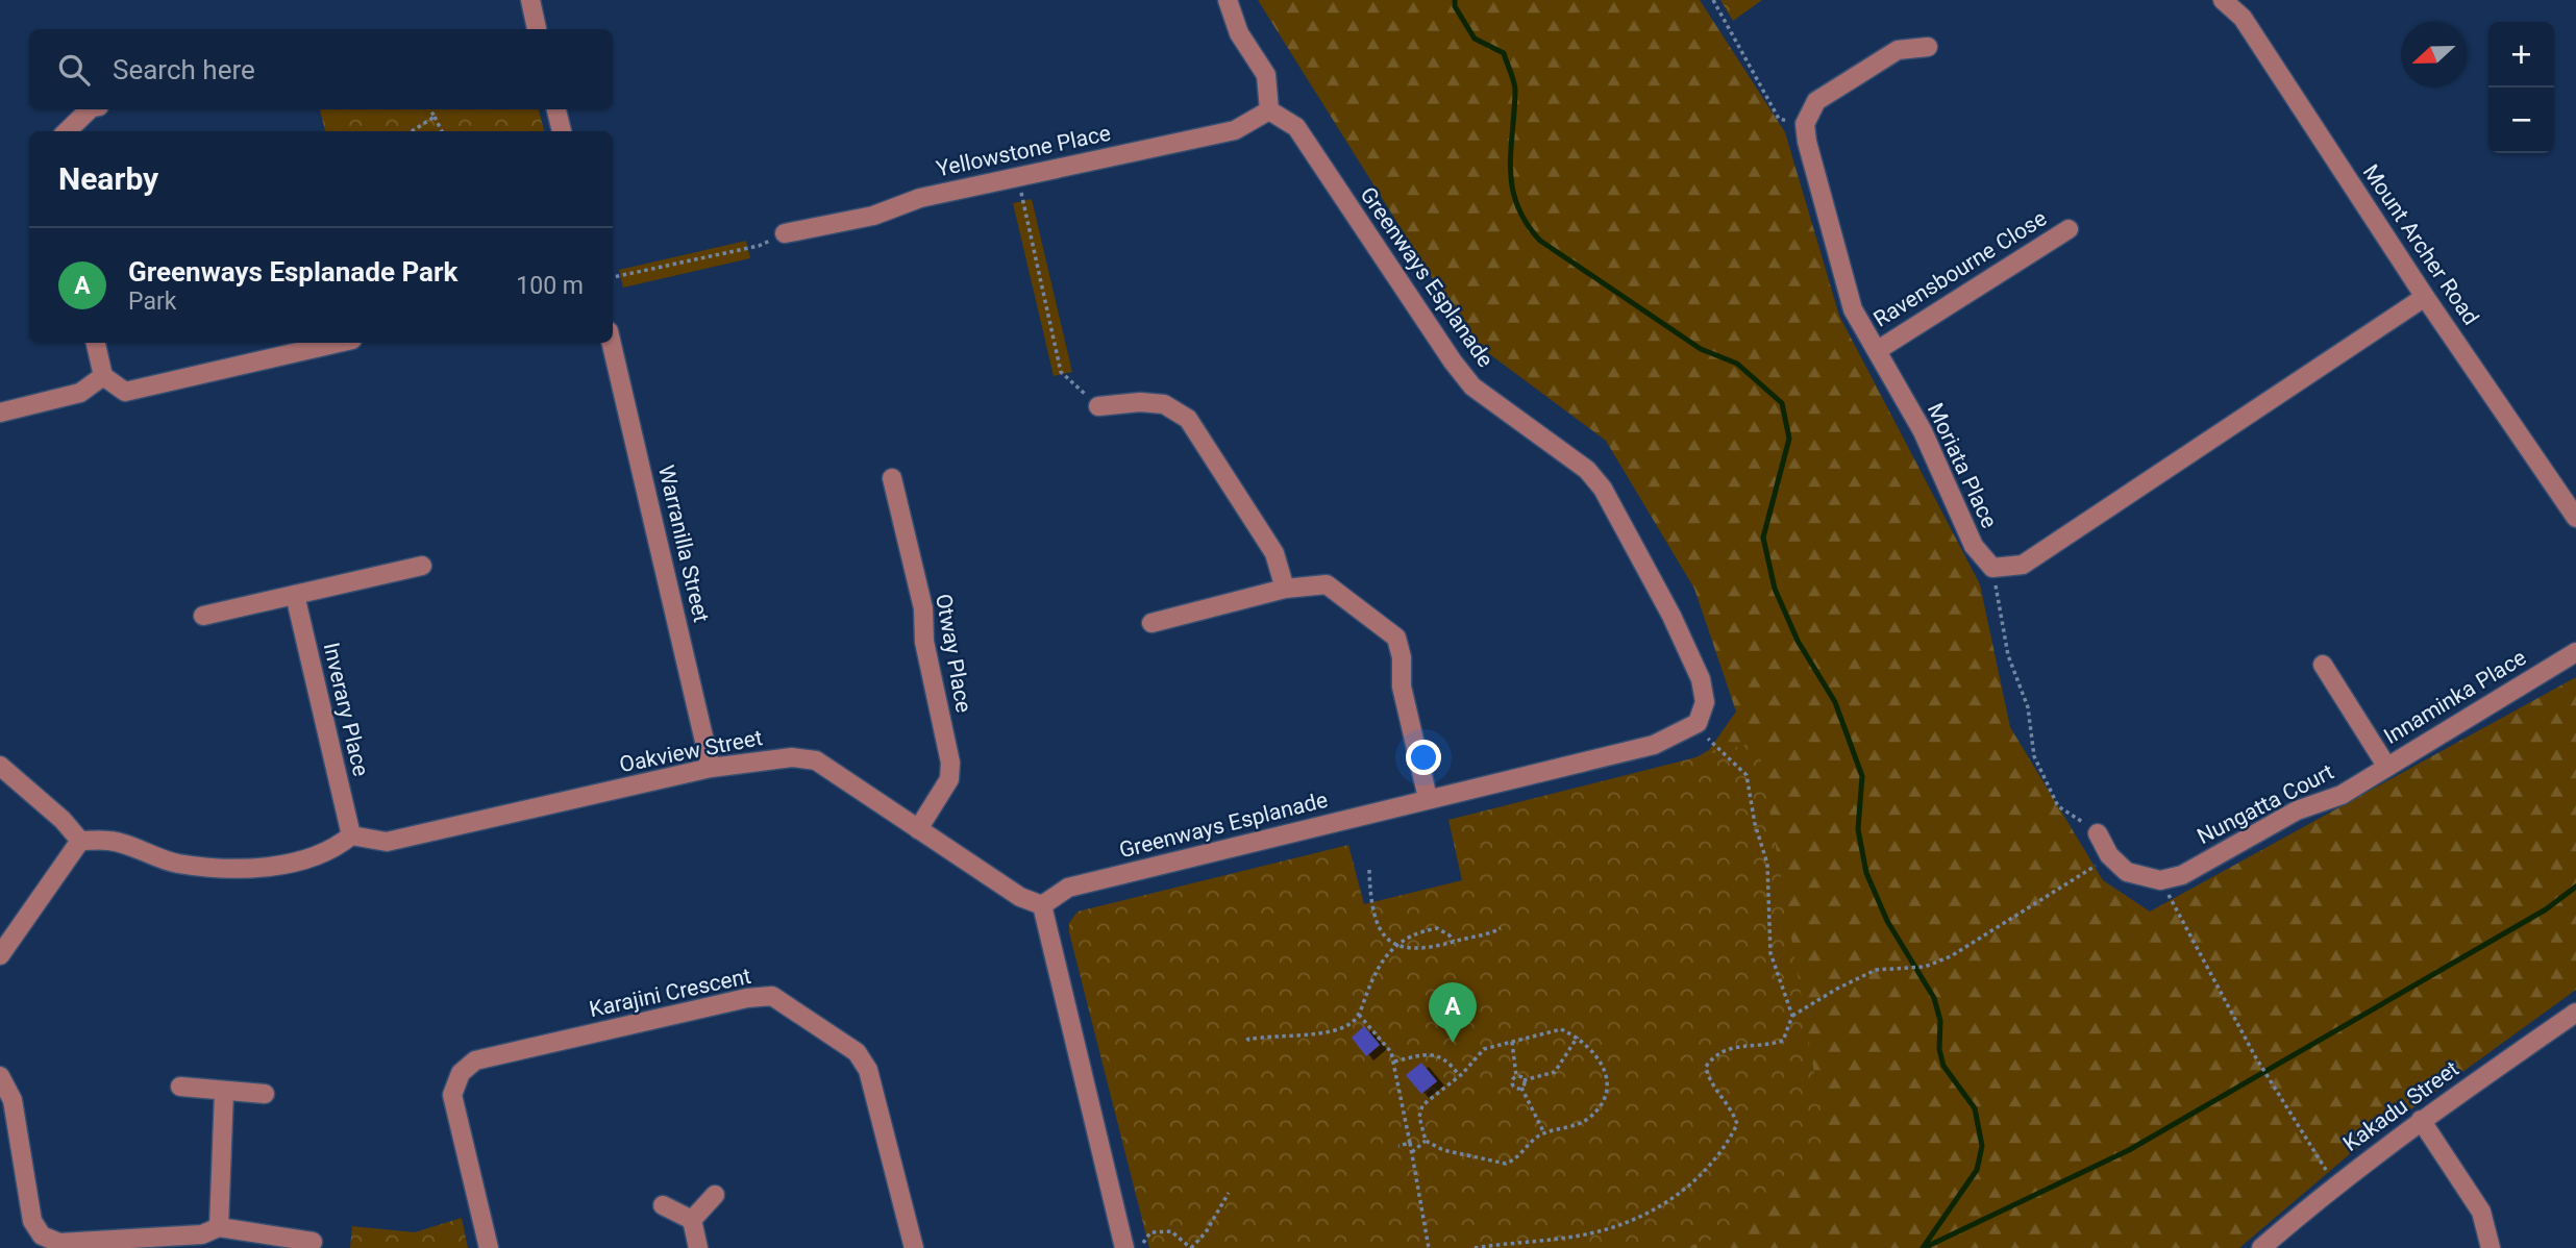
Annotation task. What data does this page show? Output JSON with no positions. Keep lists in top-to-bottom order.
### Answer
{
  "streets": {
    "street": [
      "Yellowstone Place",
      "Mount Archer Road",
      "Ravensbourne Close",
      "Greenways Esplanade",
      "Moriata Place",
      "Warranilla Street",
      "Otway Place",
      "Innaminka Place",
      "Inverary Place",
      "Oakview Street",
      "Nungatta Court",
      "Karajini Crescent",
      "Kakadu Street"
    ]
  },
  "crossings": [
    ["Yellowstone Place", "Greenways Esplanade"],
    ["Ravensbourne Close", "Moriata Place"],
    ["Greenways Esplanade", "Oakview Street"],
    ["Warranilla Street", "Oakview Street"],
    ["Otway Place", "Oakview Street"],
    ["Innaminka Place", "Nungatta Court"],
    ["Inverary Place", "Oakview Street"]
  ],
  "north": "left",
  "page": {
    "map_buttons": ["+", "−"],
    "search": "Search here",
    "heading": "Nearby",
    "list": [
      {
        "mark": "A",
        "name": "Greenways Esplanade Park",
        "note": "Park",
        "value": "100 m"
      }
    ],
    "pins": "A"
  }
}
